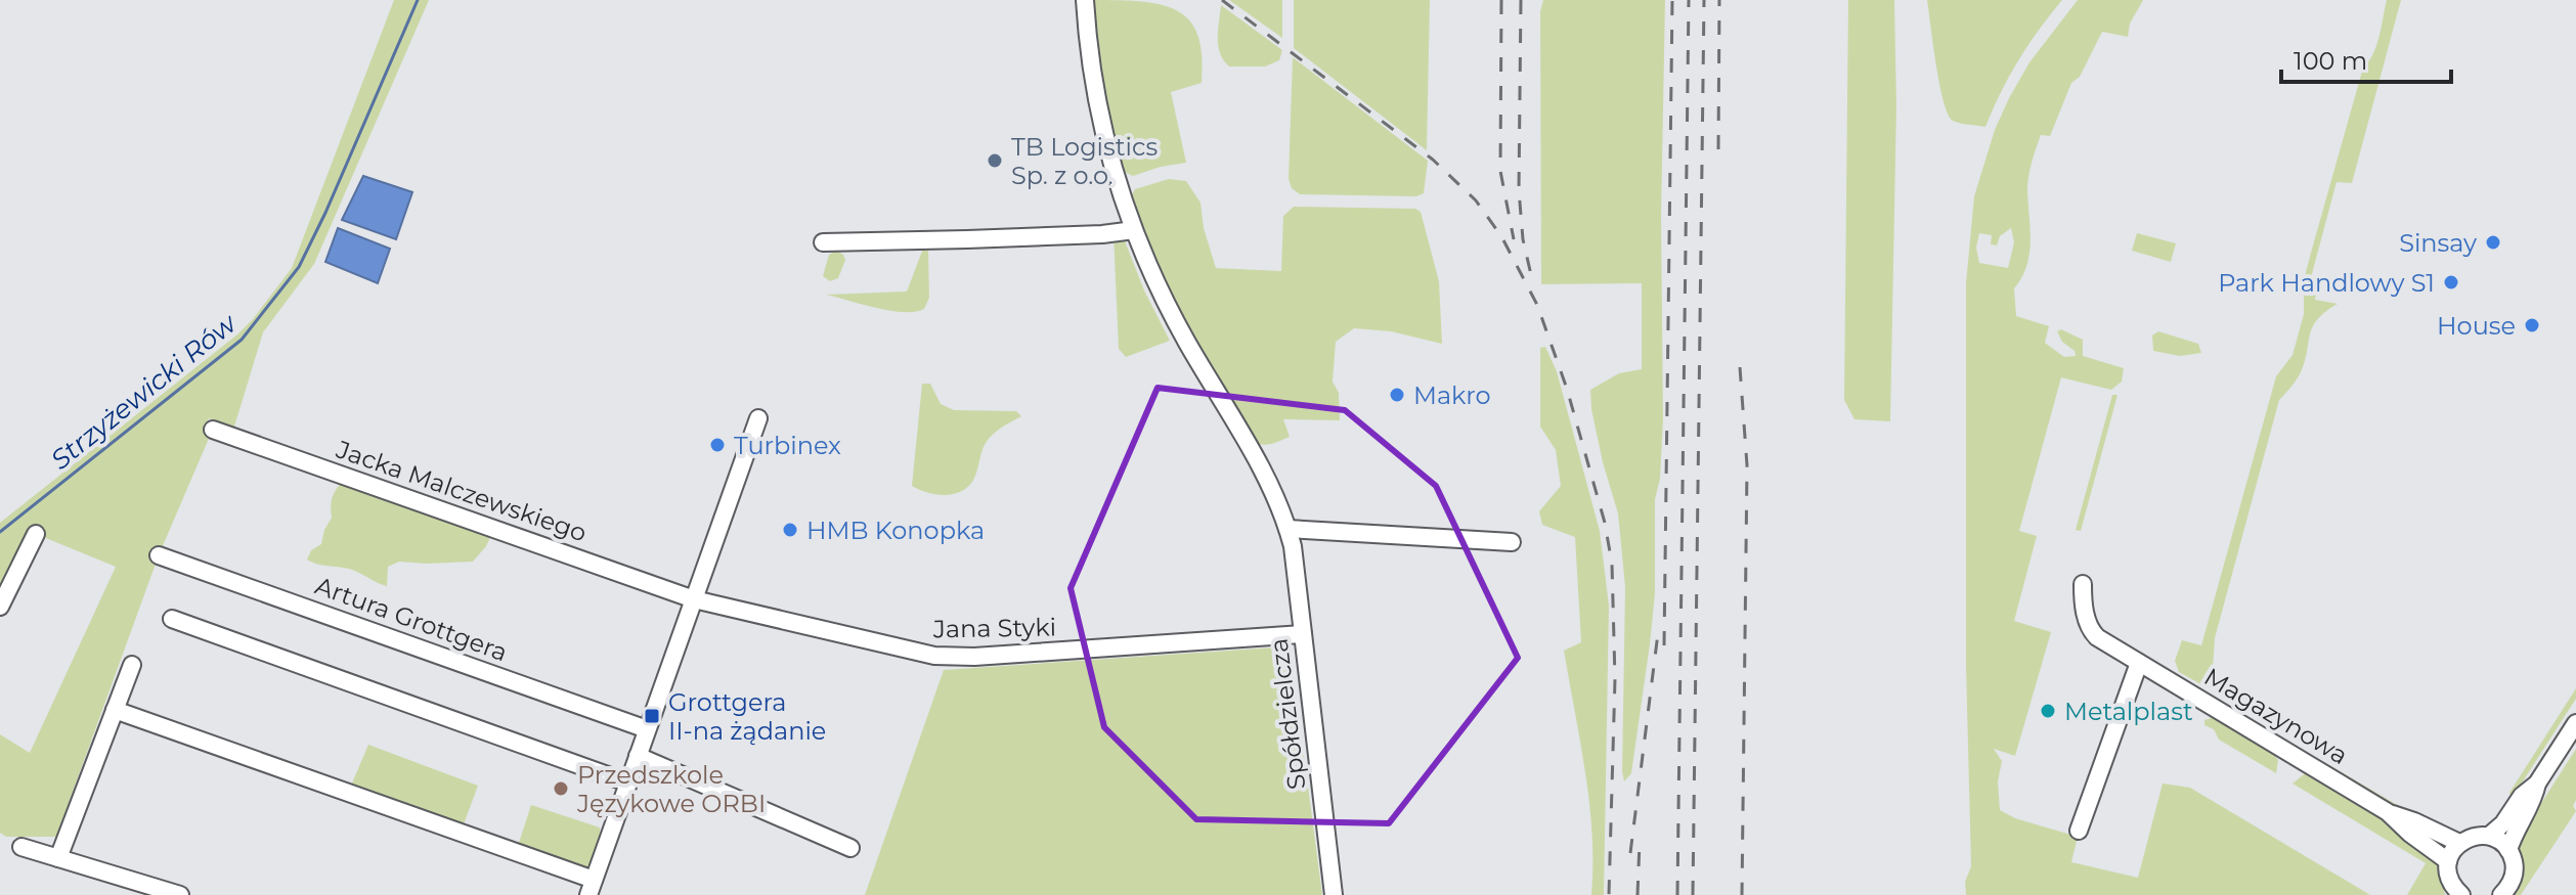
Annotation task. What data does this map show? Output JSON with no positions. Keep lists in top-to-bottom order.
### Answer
{
  "streets": {
    "street": [
      "Jacka Malczewskiego",
      "Artura Grottgera",
      "Jana Styki",
      "Spółdzielcza",
      "Magazynowa"
    ]
  },
  "crossings": [
    ["Jacka Malczewskiego", "Jana Styki"],
    ["Jana Styki", "Spółdzielcza"]
  ],
  "water": ["Strzyżewicki Rów"],
  "places": {
    "other": [
      "TB Logistics Sp. z o.o.",
      "Sinsay",
      "Park Handlowy S1",
      "House",
      "Makro",
      "Turbinex",
      "HMB Konopka",
      "Metalplast",
      "Przedszkole Językowe ORBI"
    ],
    "transit": ["Grottgera II-na żądanie"]
  },
  "scale_bar": "100 m"
}
